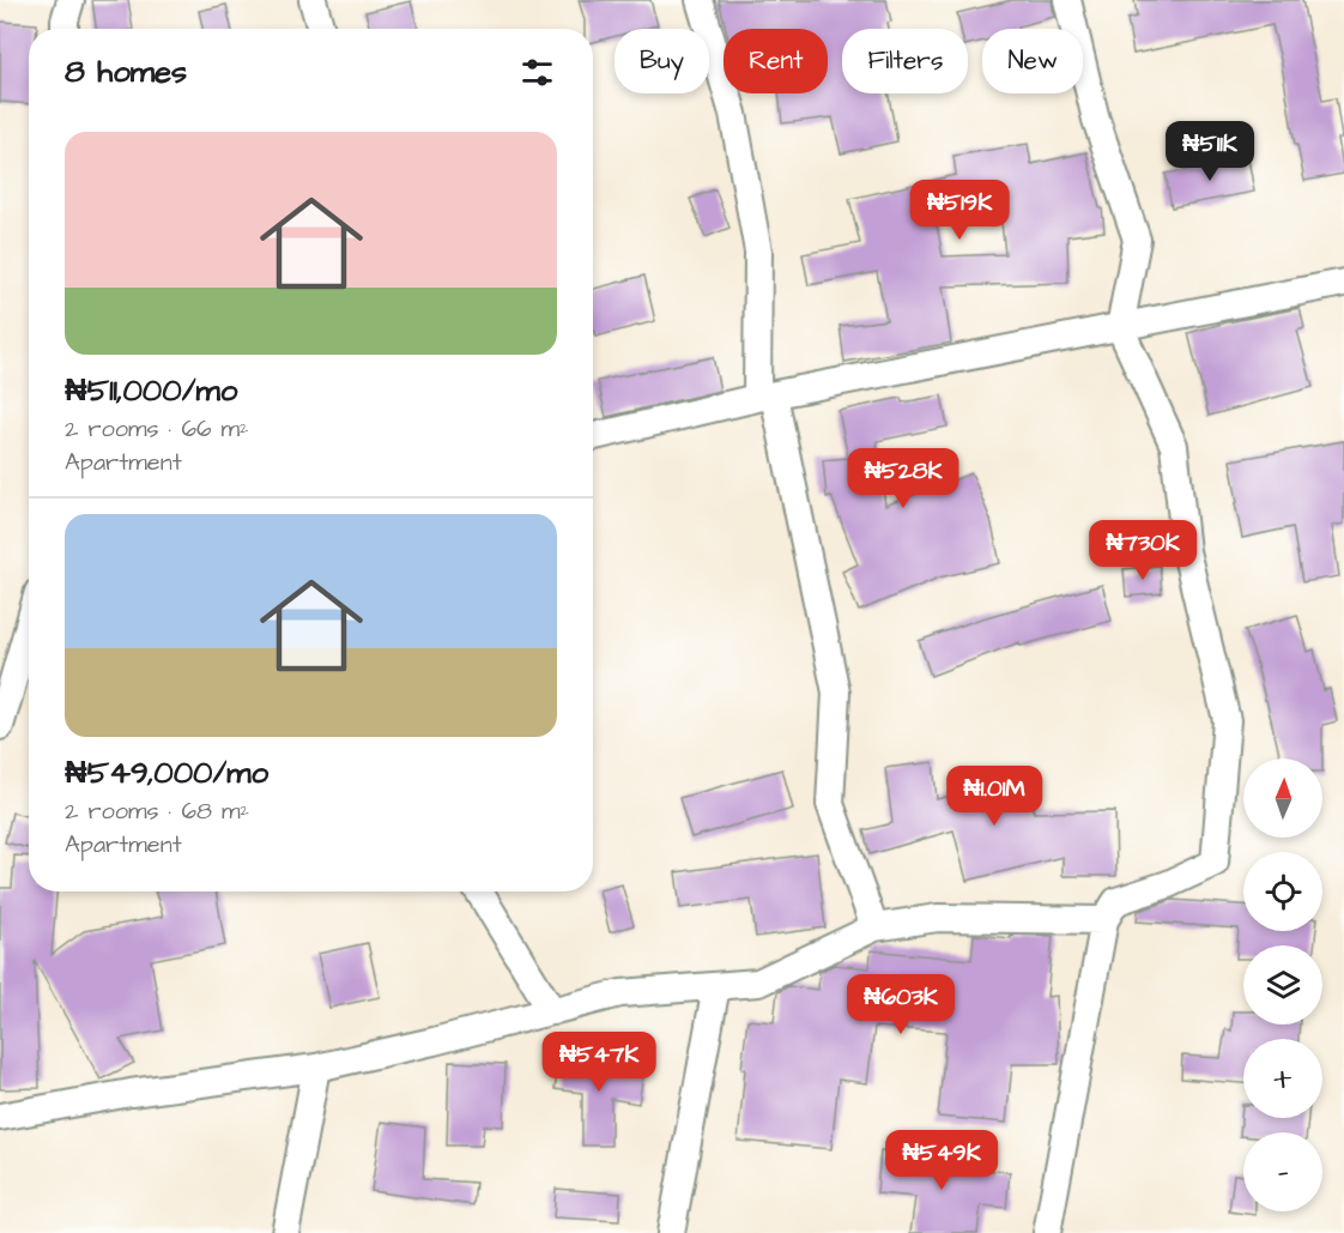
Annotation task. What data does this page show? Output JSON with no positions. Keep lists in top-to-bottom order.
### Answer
{
  "north": "top",
  "page": {
    "chip": [
      "Buy",
      "Rent",
      "Filters",
      "New"
    ],
    "heading": "8 homes",
    "list": [
      {
        "name": "₦511,000/mo",
        "note": "2 rooms · 66 m² · Apartment"
      },
      {
        "name": "₦549,000/mo",
        "note": "2 rooms · 68 m² · Apartment"
      }
    ],
    "price": [
      "₦511K",
      "₦519K",
      "₦528K",
      "₦730K",
      "₦1.01M",
      "₦603K",
      "₦547K",
      "₦549K"
    ],
    "map_buttons": ["+", "−"]
  }
}
